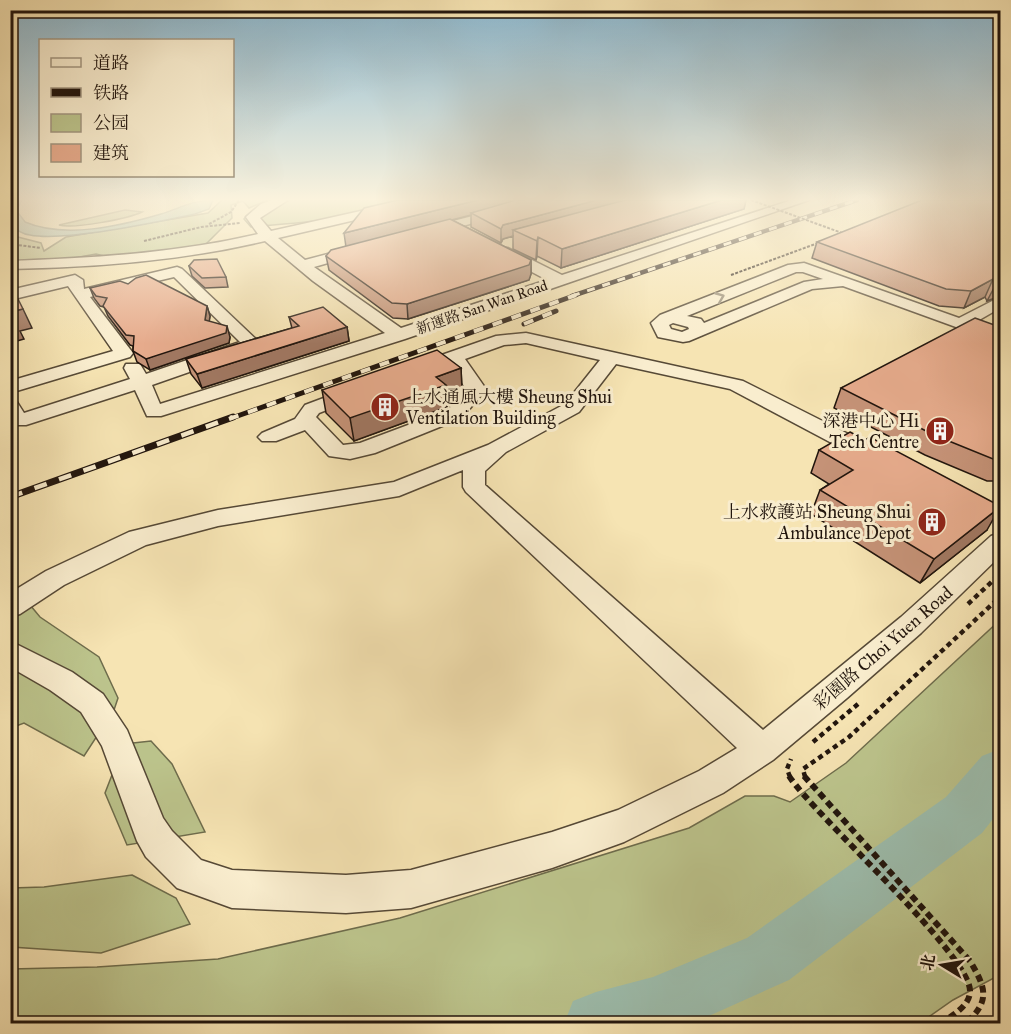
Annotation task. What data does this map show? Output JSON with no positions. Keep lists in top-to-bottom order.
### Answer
{
  "streets": {
    "street": ["新運路 San Wan Road", "彩園路 Choi Yuen Road"]
  },
  "places": {
    "building": ["上水通風大樓 Sheung Shui Ventilation Building", "深港中心 Hi Tech Centre", "上水救護站 Sheung Shui Ambulance Depot"]
  },
  "legend": [
    "道路",
    "铁路",
    "公园",
    "建筑"
  ],
  "north": "left"
}
